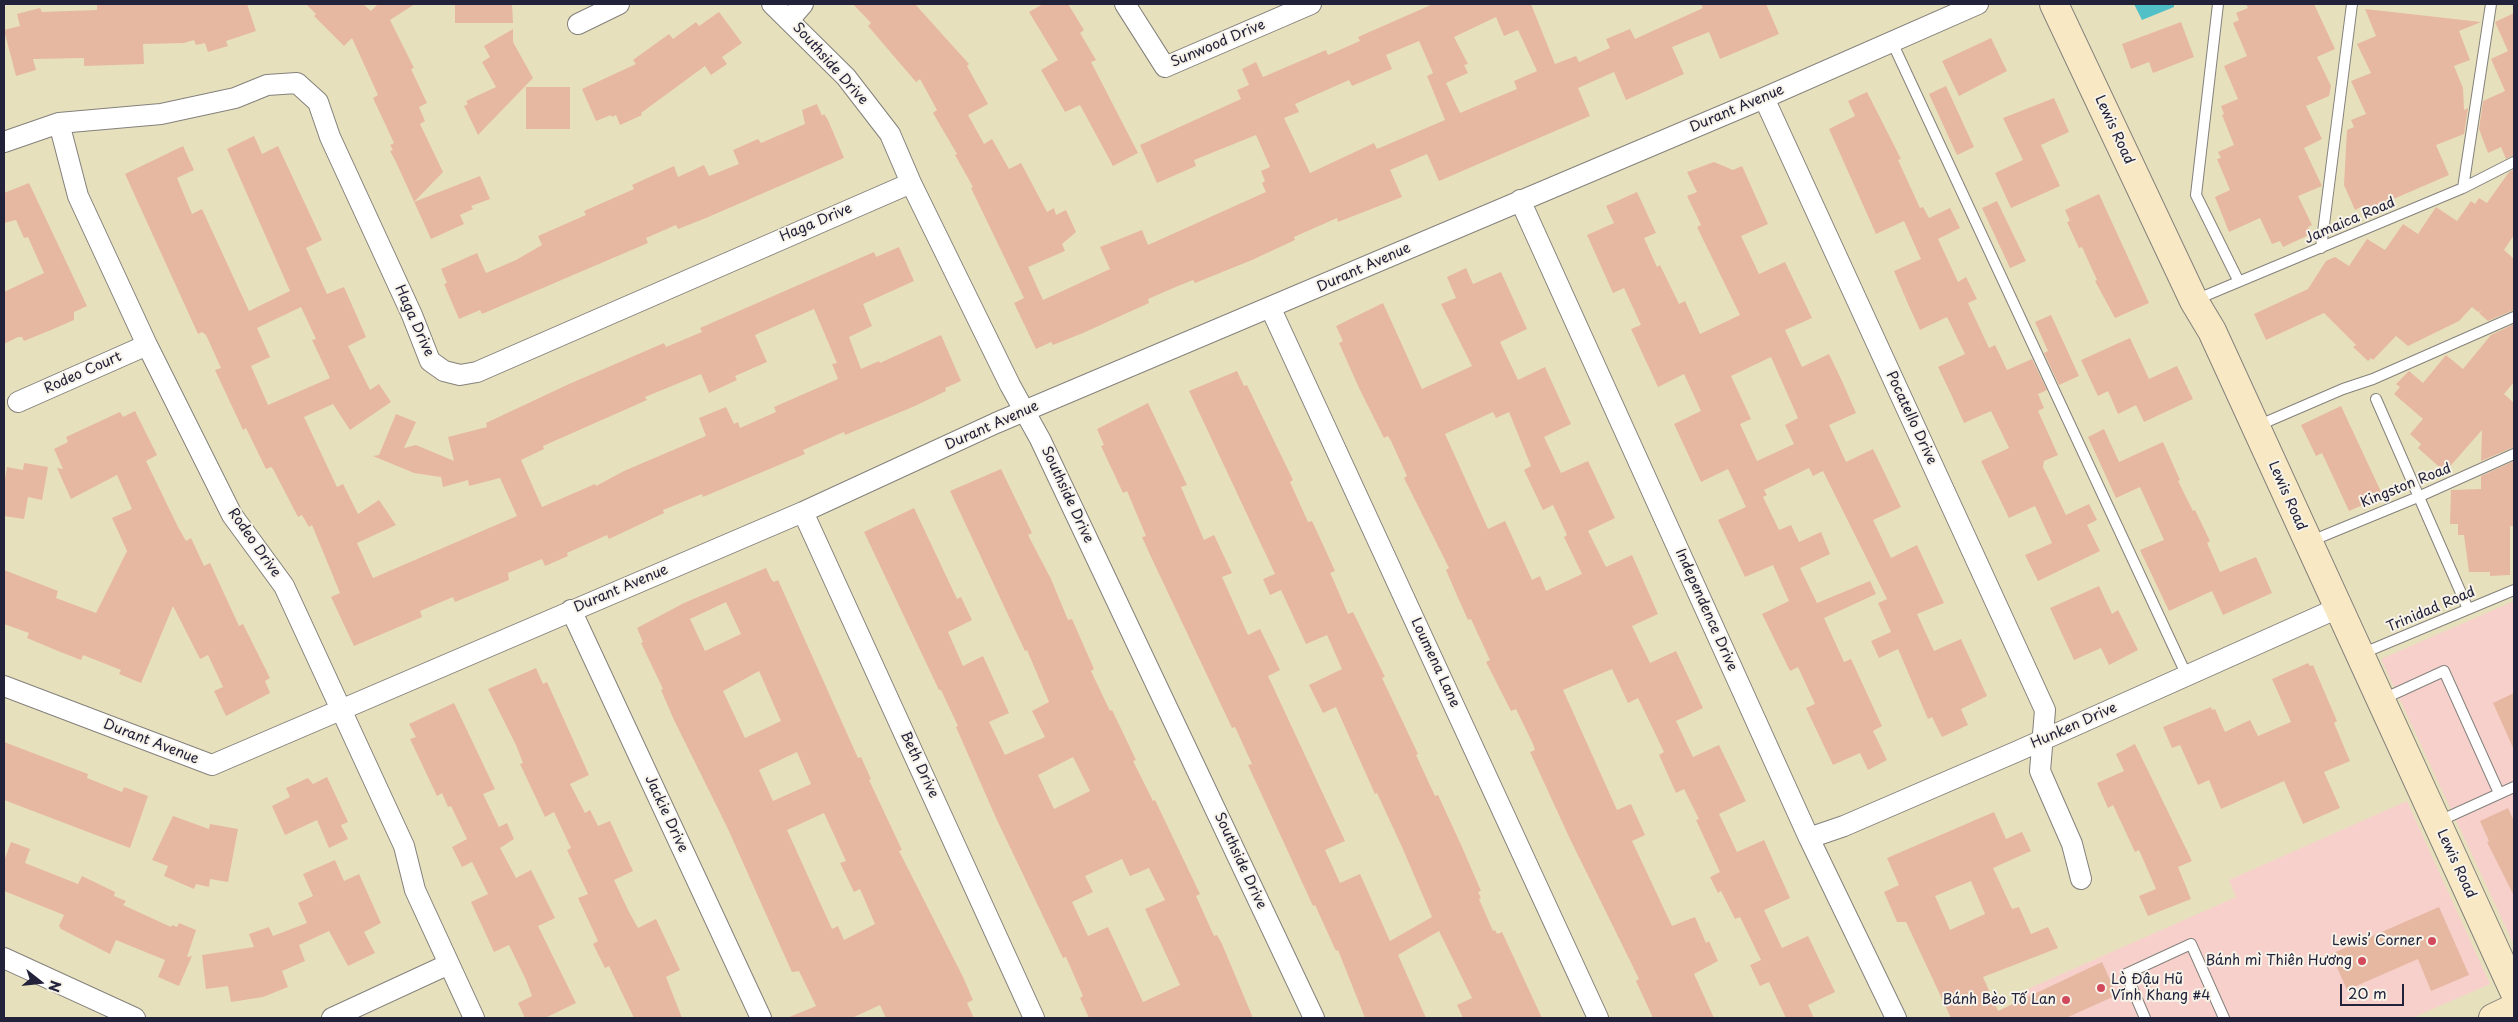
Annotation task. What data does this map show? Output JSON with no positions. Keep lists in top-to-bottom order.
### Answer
{
  "streets": {
    "street": [
      "Sunwood Drive",
      "Southside Drive",
      "Durant Avenue",
      "Lewis Road",
      "Haga Drive",
      "Rodeo Court",
      "Pocatello Drive",
      "Rodeo Drive",
      "Independence Drive",
      "Loumena Lane",
      "Hunken Drive",
      "Beth Drive",
      "Jackie Drive"
    ],
    "lane": ["Jamaica Road", "Kingston Road", "Trinidad Road"]
  },
  "crossings": [
    ["Southside Drive", "Durant Avenue"],
    ["Southside Drive", "Haga Drive"],
    ["Durant Avenue", "Pocatello Drive"],
    ["Durant Avenue", "Rodeo Drive"],
    ["Durant Avenue", "Independence Drive"],
    ["Durant Avenue", "Loumena Lane"],
    ["Durant Avenue", "Beth Drive"],
    ["Durant Avenue", "Jackie Drive"],
    ["Lewis Road", "Jamaica Road"],
    ["Lewis Road", "Kingston Road"],
    ["Lewis Road", "Trinidad Road"],
    ["Lewis Road", "Hunken Drive"],
    ["Haga Drive", "Rodeo Drive"],
    ["Rodeo Court", "Rodeo Drive"],
    ["Pocatello Drive", "Hunken Drive"],
    ["Independence Drive", "Hunken Drive"]
  ],
  "places": [
    "Lewis’ Corner",
    "Bánh mì Thiên Hương",
    "Lò Đậu Hũ Vĩnh Khang #4",
    "Bánh Bèo Tố Lan"
  ],
  "scale_bar": "20 m",
  "north": "right"
}
